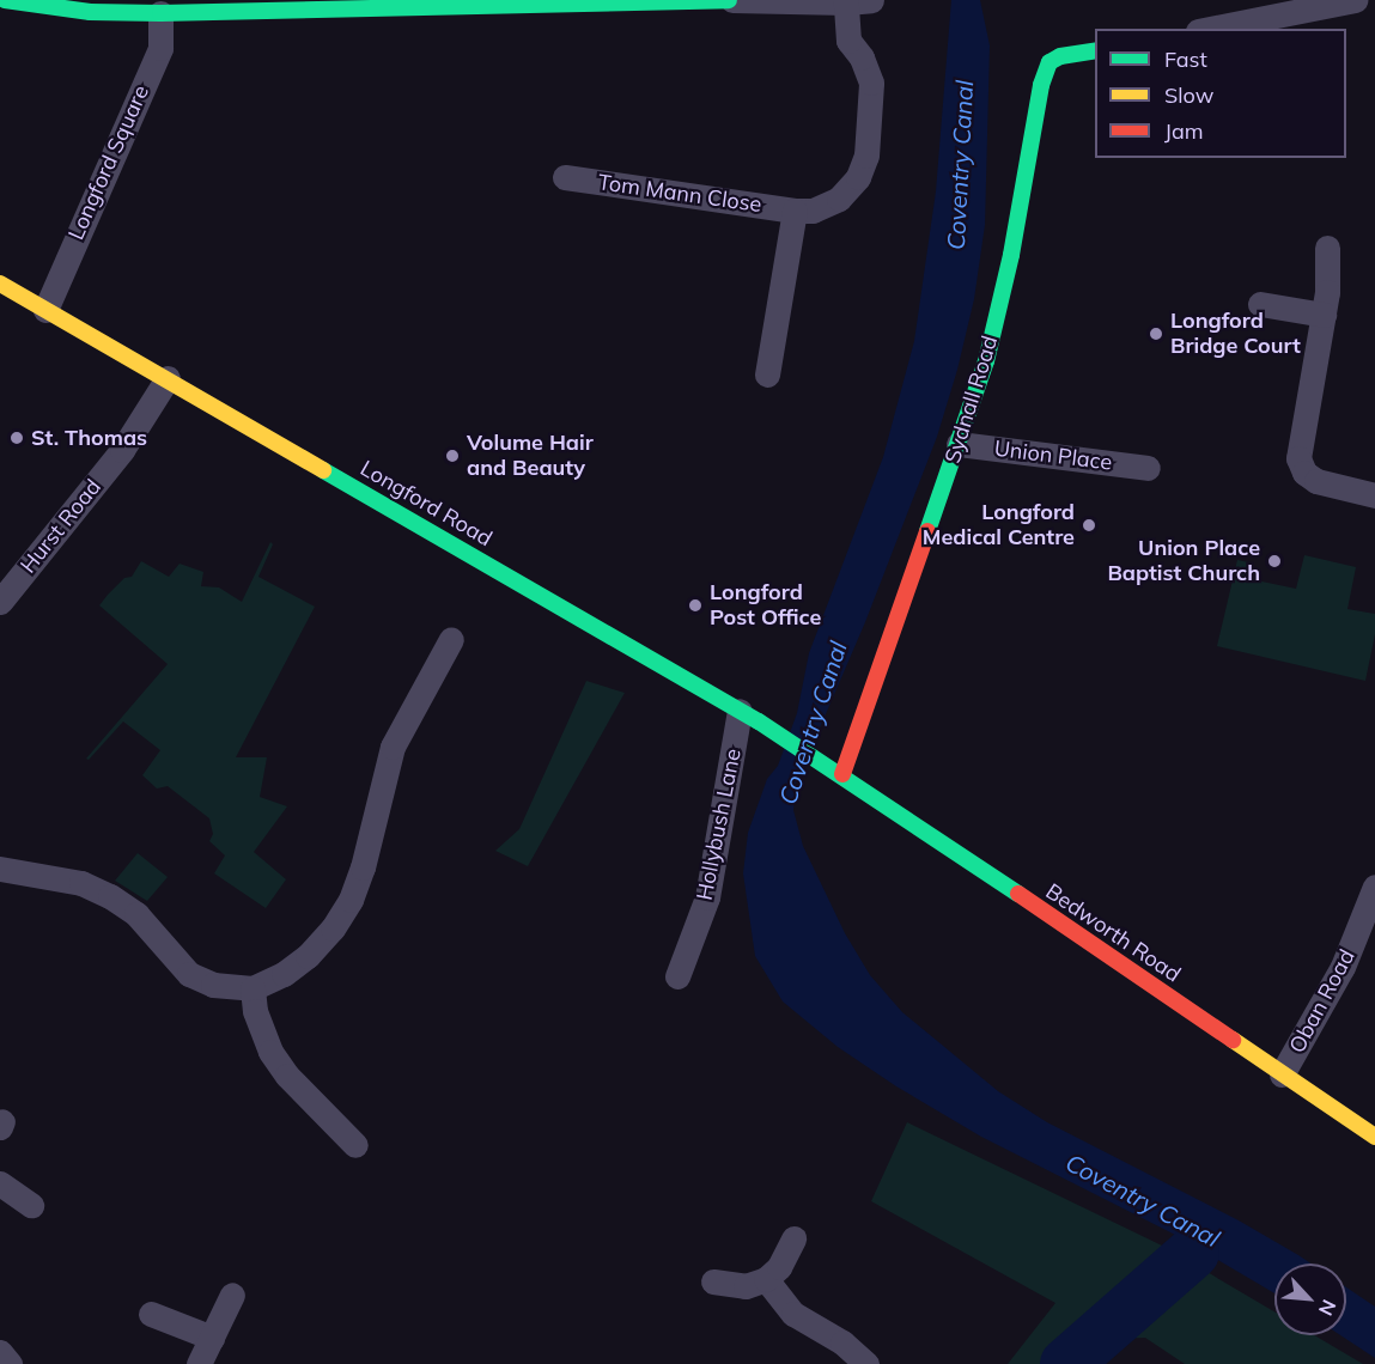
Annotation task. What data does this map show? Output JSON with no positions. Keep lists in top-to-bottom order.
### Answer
{
  "streets": {
    "main road": ["Sydnall Road", "Longford Road", "Bedworth Road"],
    "street": [
      "Longford Square",
      "Tom Mann Close",
      "Union Place",
      "Hurst Road",
      "Hollybush Lane",
      "Oban Road"
    ]
  },
  "crossings": [
    ["Longford Square", "Longford Road"],
    ["Sydnall Road", "Union Place"],
    ["Sydnall Road", "Bedworth Road"],
    ["Longford Road", "Hurst Road"],
    ["Longford Road", "Hollybush Lane"],
    ["Longford Road", "Bedworth Road"],
    ["Bedworth Road", "Oban Road"]
  ],
  "water": ["Coventry Canal"],
  "places": [
    "Longford Bridge Court",
    "St. Thomas",
    "Volume Hair and Beauty",
    "Longford Medical Centre",
    "Union Place Baptist Church",
    "Longford Post Office"
  ],
  "legend": ["Fast", "Slow", "Jam"],
  "north": "bottom right"
}
